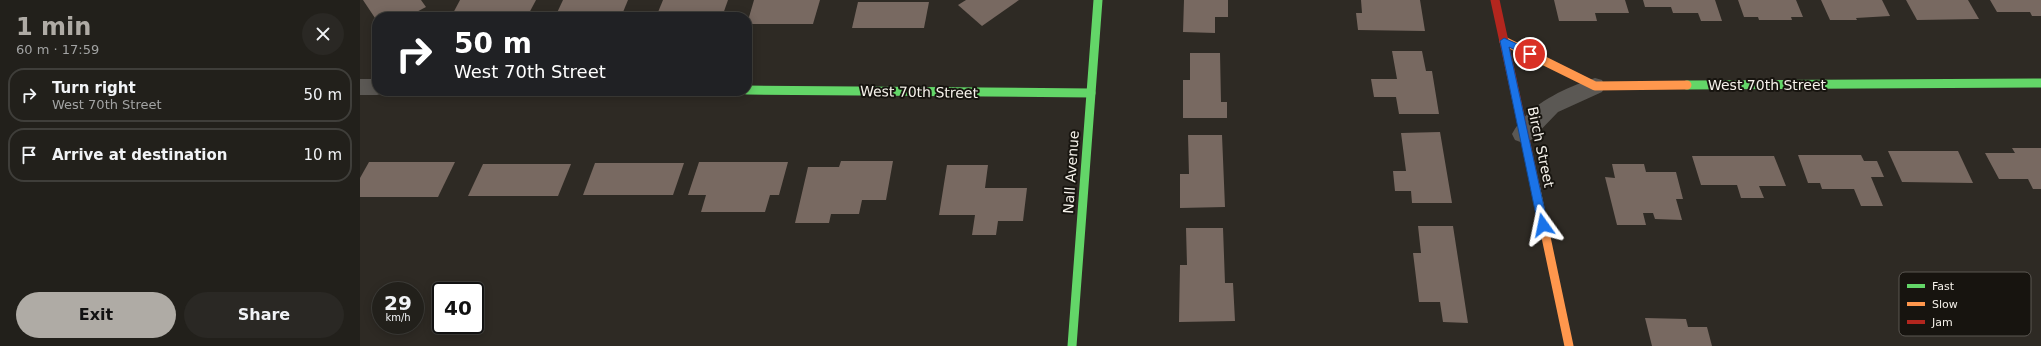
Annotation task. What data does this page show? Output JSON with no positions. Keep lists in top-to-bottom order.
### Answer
{
  "streets": {
    "street": ["West 70th Street", "Birch Street", "Nall Avenue"]
  },
  "crossings": [
    ["West 70th Street", "Birch Street"],
    ["West 70th Street", "Nall Avenue"]
  ],
  "legend": ["Fast", "Slow", "Jam"],
  "page": {
    "heading": ["1 min", "60 m · 17:59"],
    "turn": ["50 m", "West 70th Street"],
    "list": [
      {
        "name": "Turn right",
        "note": "West 70th Street",
        "value": "50 m"
      },
      {
        "name": "Arrive at destination",
        "value": "10 m"
      }
    ],
    "speed": "29 km/h",
    "limit": "40",
    "buttons": ["Exit", "Share"]
  }
}
